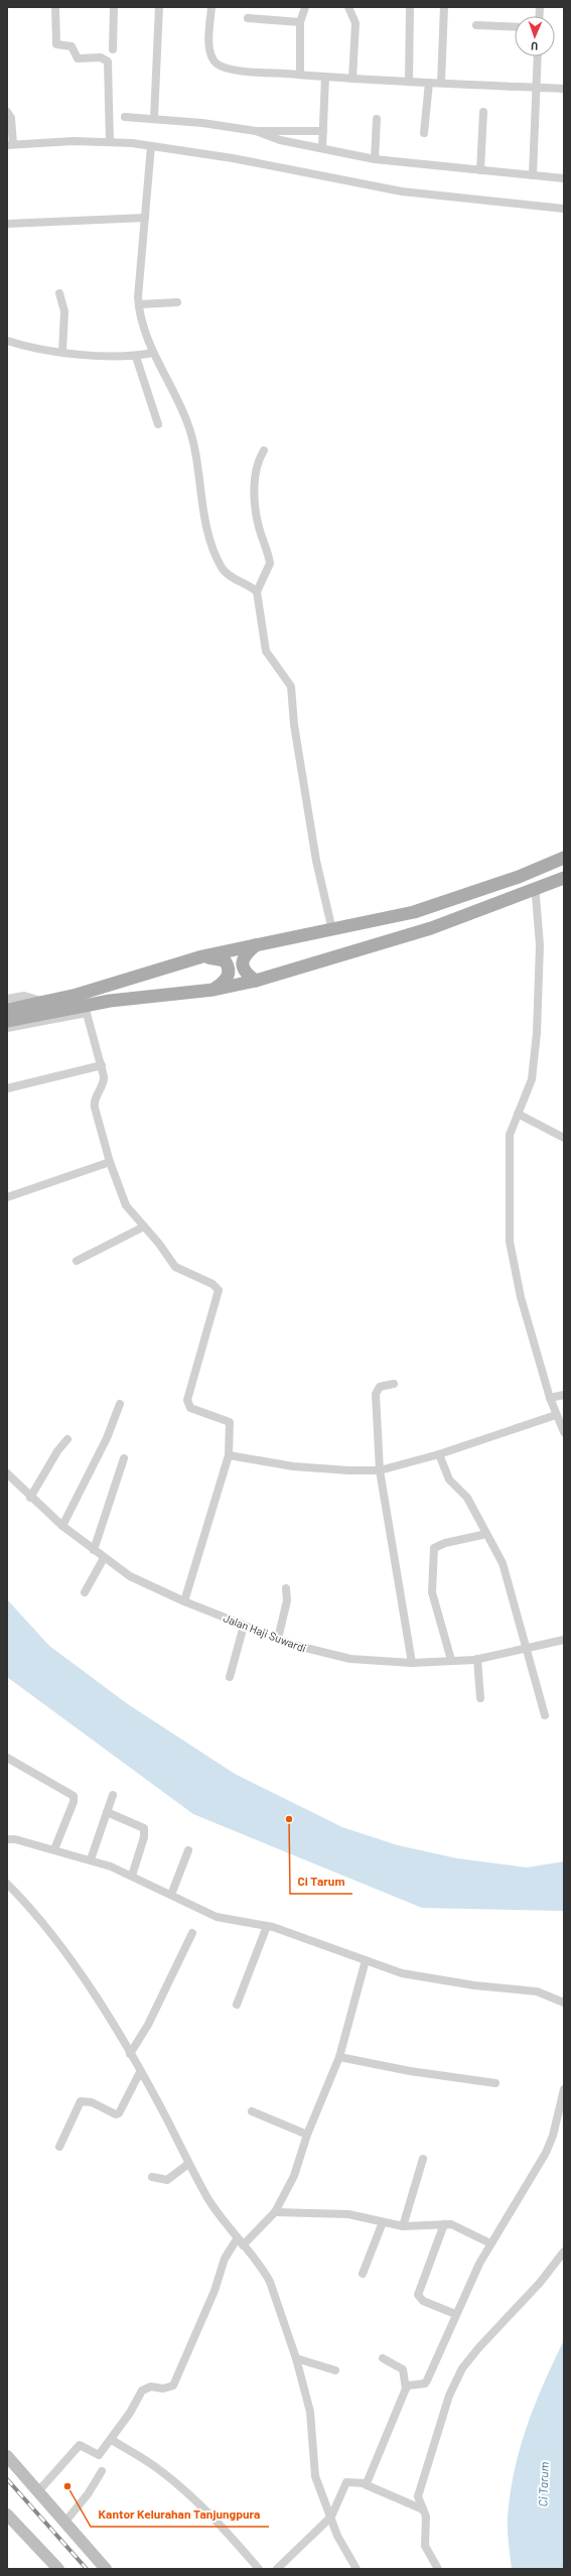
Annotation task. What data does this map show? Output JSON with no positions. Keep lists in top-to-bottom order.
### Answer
{
  "streets": {
    "street": ["Jalan Haji Suwardi"]
  },
  "water": ["Ci Tarum"],
  "places": ["Ci Tarum", "Kantor Kelurahan Tanjungpura"],
  "north": "bottom"
}
